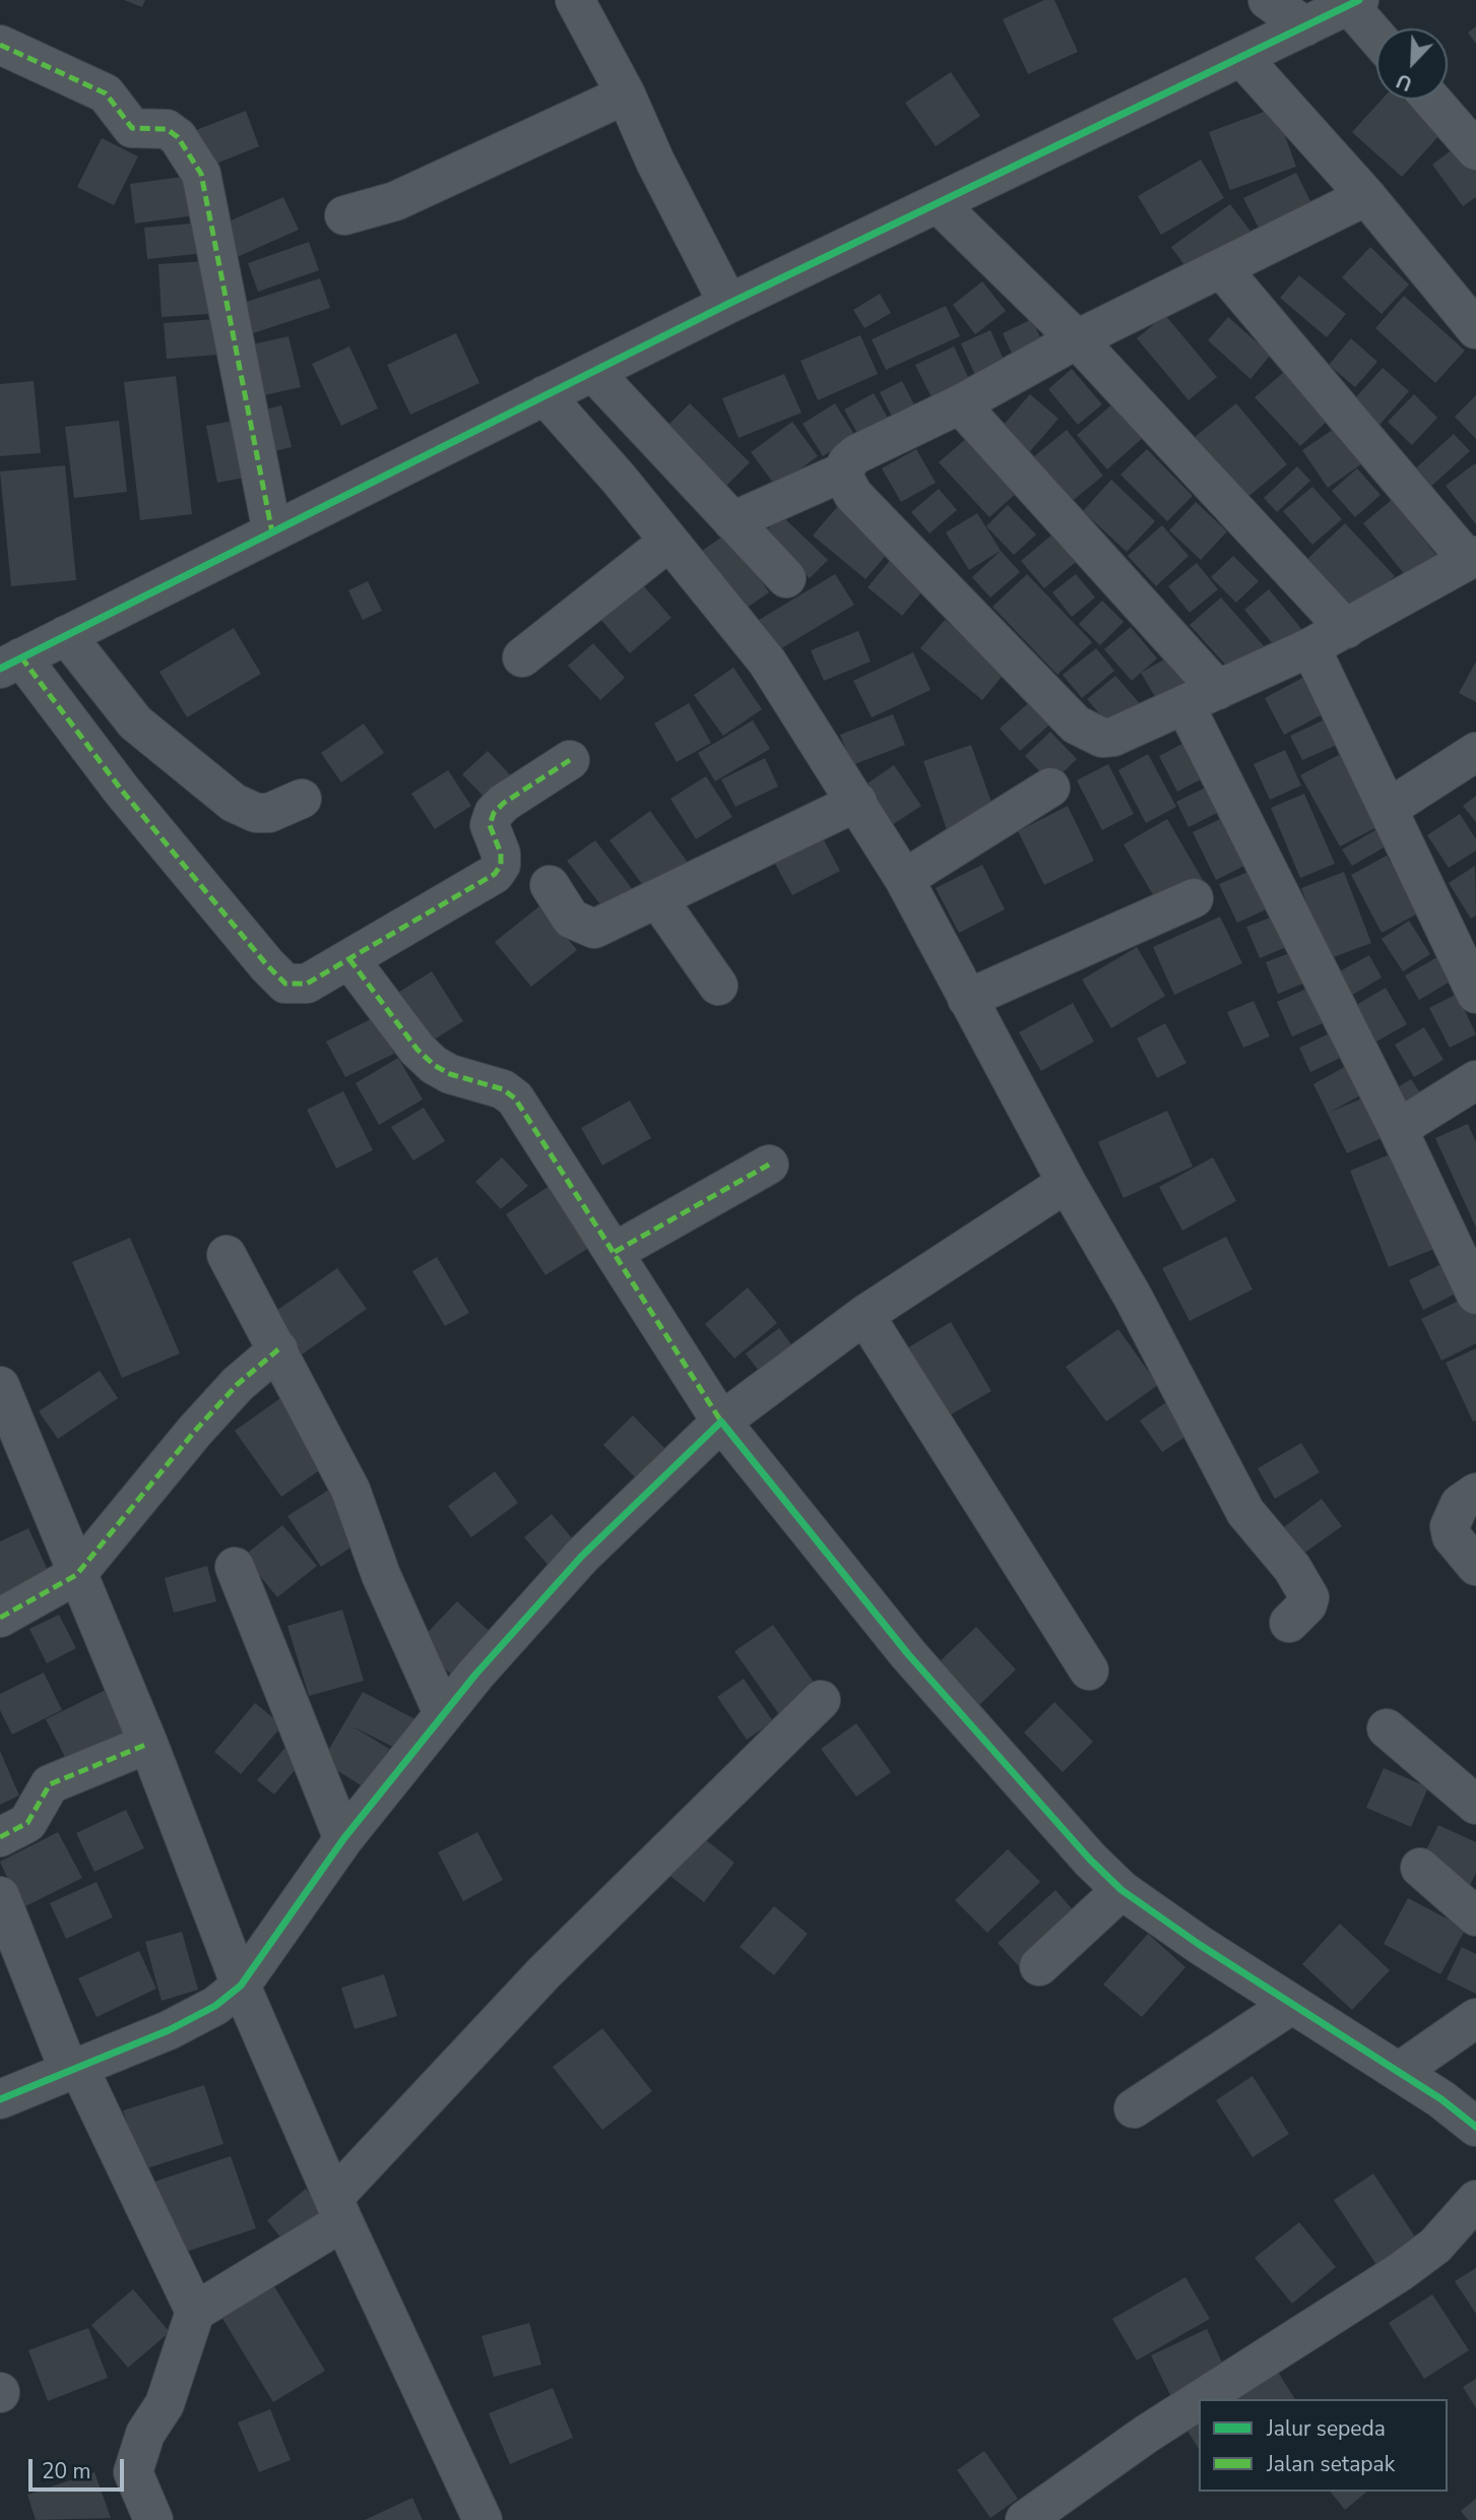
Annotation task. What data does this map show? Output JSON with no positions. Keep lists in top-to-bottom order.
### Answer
{
  "legend": ["Jalur sepeda", "Jalan setapak"],
  "scale_bar": "20 m",
  "north": "bottom left"
}
